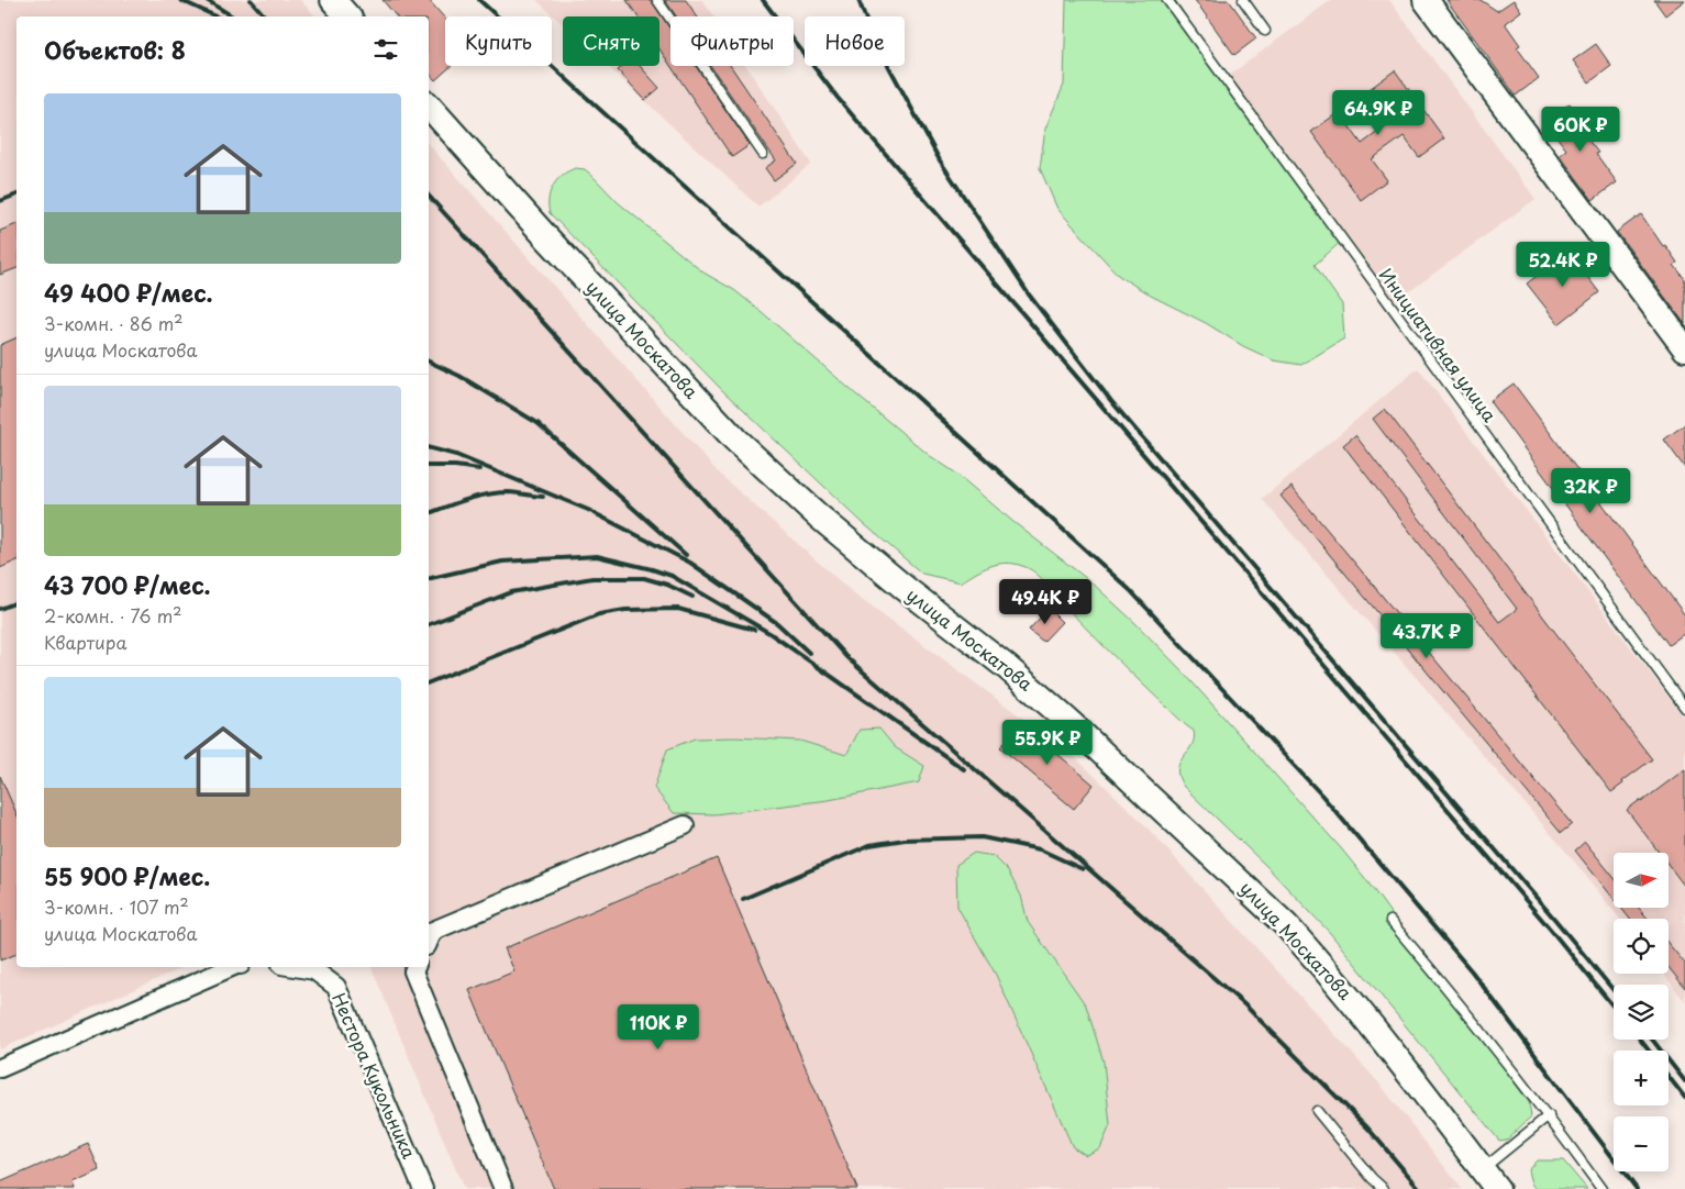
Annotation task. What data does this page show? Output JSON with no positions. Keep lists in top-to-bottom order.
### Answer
{
  "streets": {
    "main road": ["улица Москатова"],
    "street": ["Нестора Кукольника"],
    "lane": ["Инициативная улица"]
  },
  "north": "right",
  "page": {
    "chip": [
      "Купить",
      "Снять",
      "Фильтры",
      "Новое"
    ],
    "heading": "Объектов: 8",
    "list": [
      {
        "name": "49 400 ₽/мес.",
        "note": "3-комн. · 86 m² · улица Москатова"
      },
      {
        "name": "43 700 ₽/мес.",
        "note": "2-комн. · 76 m² · Квартира"
      },
      {
        "name": "55 900 ₽/мес.",
        "note": "3-комн. · 107 m² · улица Москатова"
      }
    ],
    "price": [
      "64.9K ₽",
      "60K ₽",
      "52.4K ₽",
      "32K ₽",
      "49.4K ₽",
      "43.7K ₽",
      "55.9K ₽",
      "110K ₽"
    ],
    "map_buttons": ["+", "−"]
  }
}
